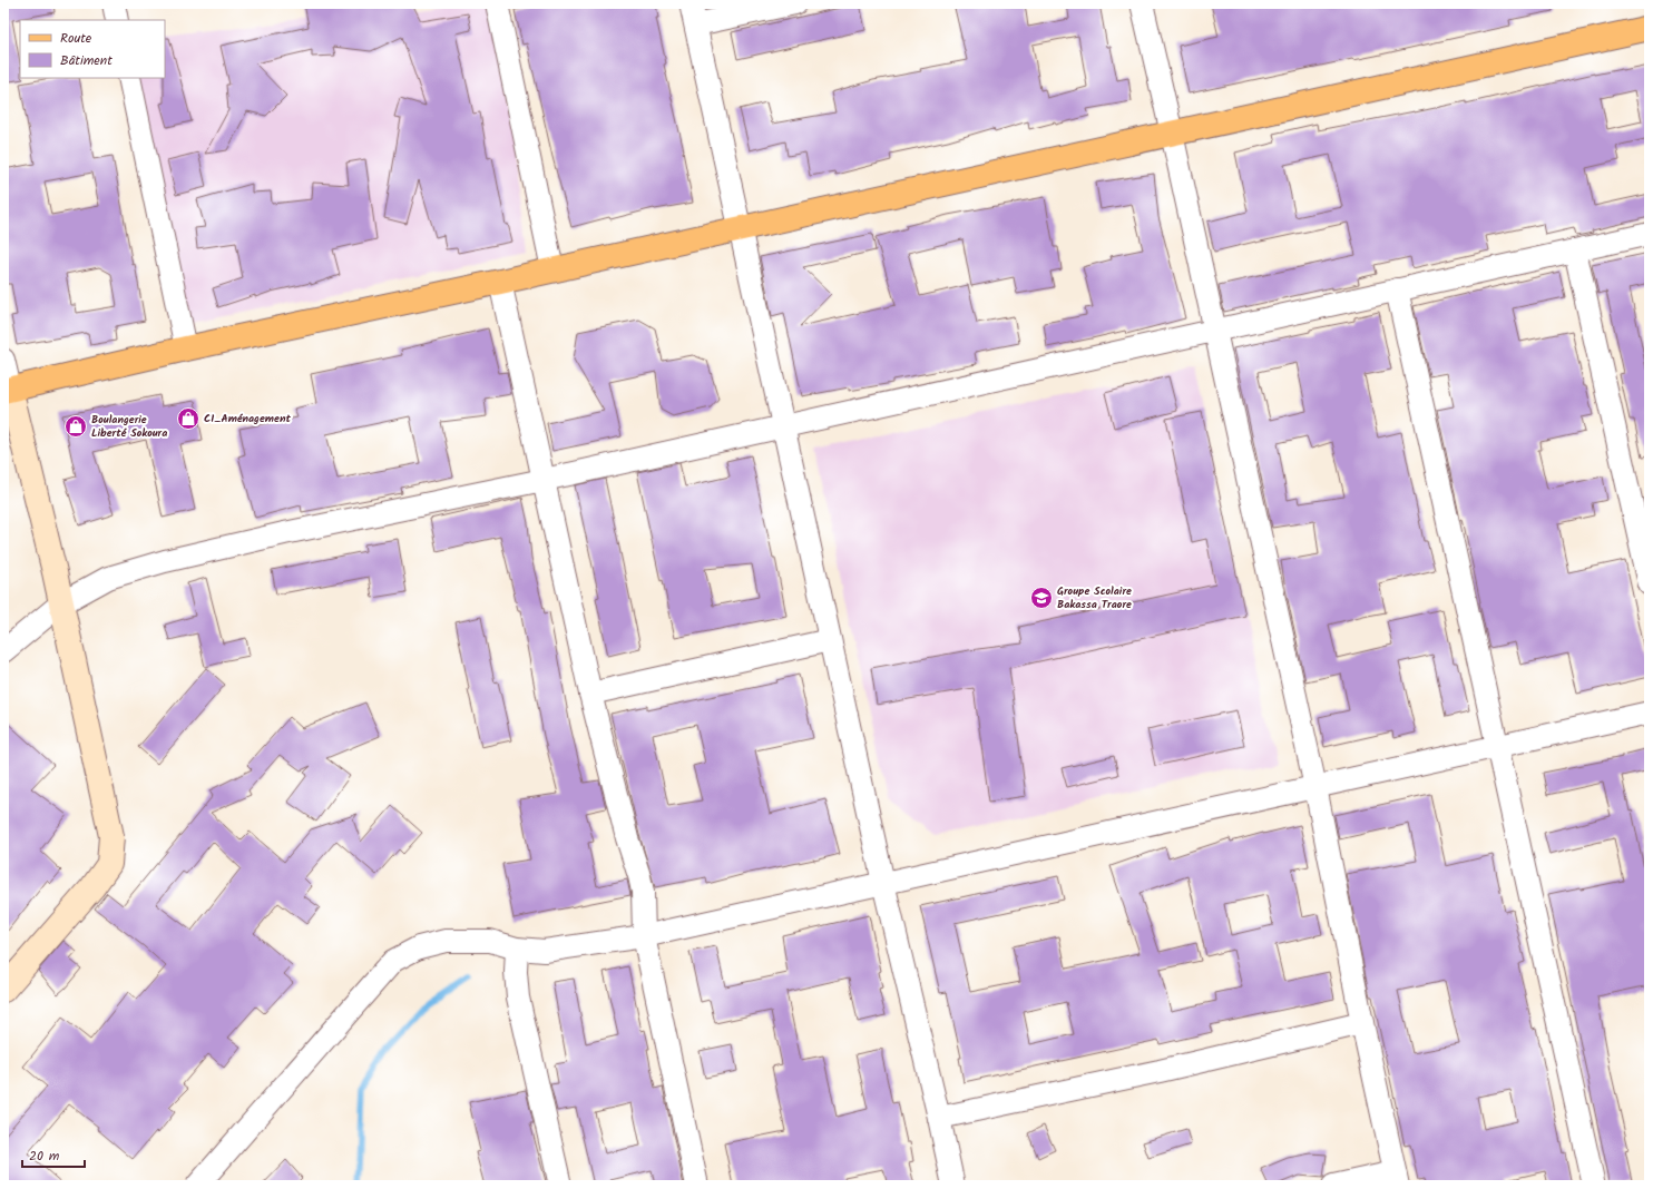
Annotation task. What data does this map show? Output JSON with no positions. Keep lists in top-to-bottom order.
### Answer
{
  "places": {
    "shop": ["CI_Aménagement", "Boulangerie Liberté Sokoura"],
    "school or university": ["Groupe Scolaire Bakassa Traore"]
  },
  "legend": ["Route", "Bâtiment"],
  "scale_bar": "20 m"
}
